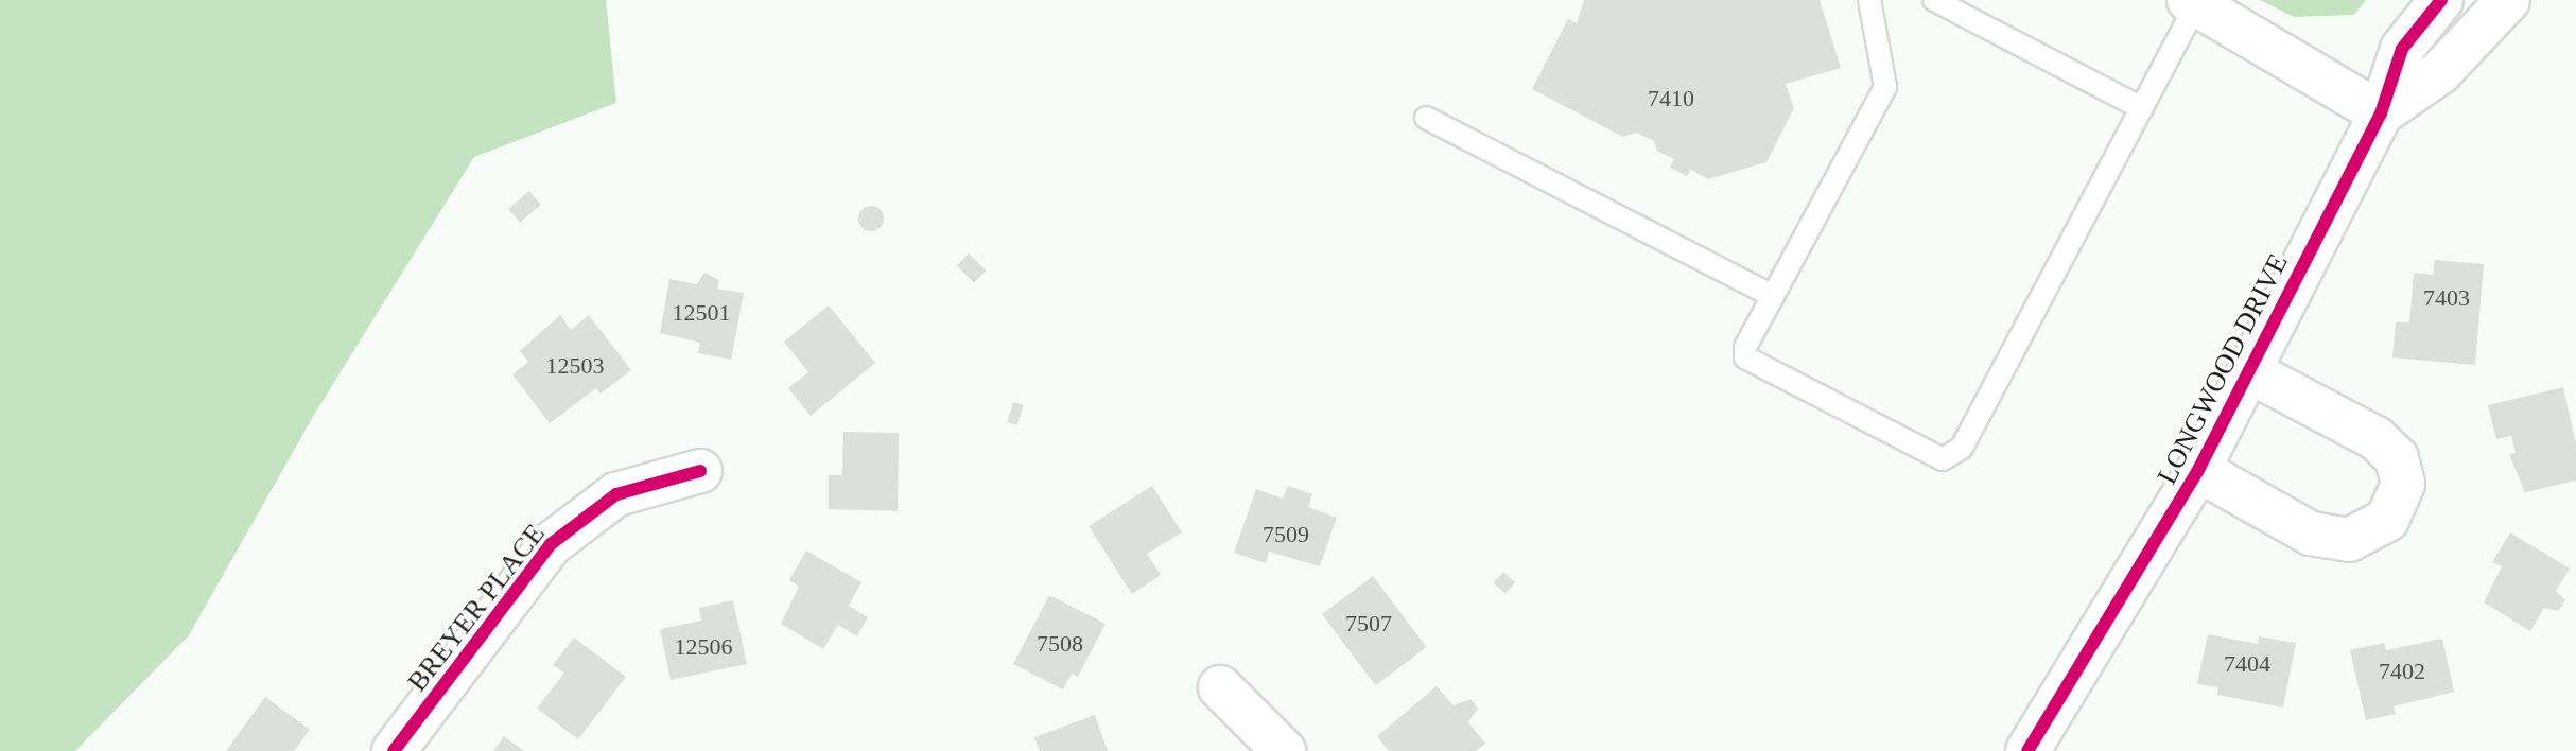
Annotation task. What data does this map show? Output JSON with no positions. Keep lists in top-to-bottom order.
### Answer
{
  "streets": {
    "street": ["LONGWOOD DRIVE", "BREYER PLACE"]
  },
  "house_numbers": [
    "7410",
    "7403",
    "12501",
    "12503",
    "7509",
    "7507",
    "7508",
    "12506",
    "7404",
    "7402"
  ]
}
